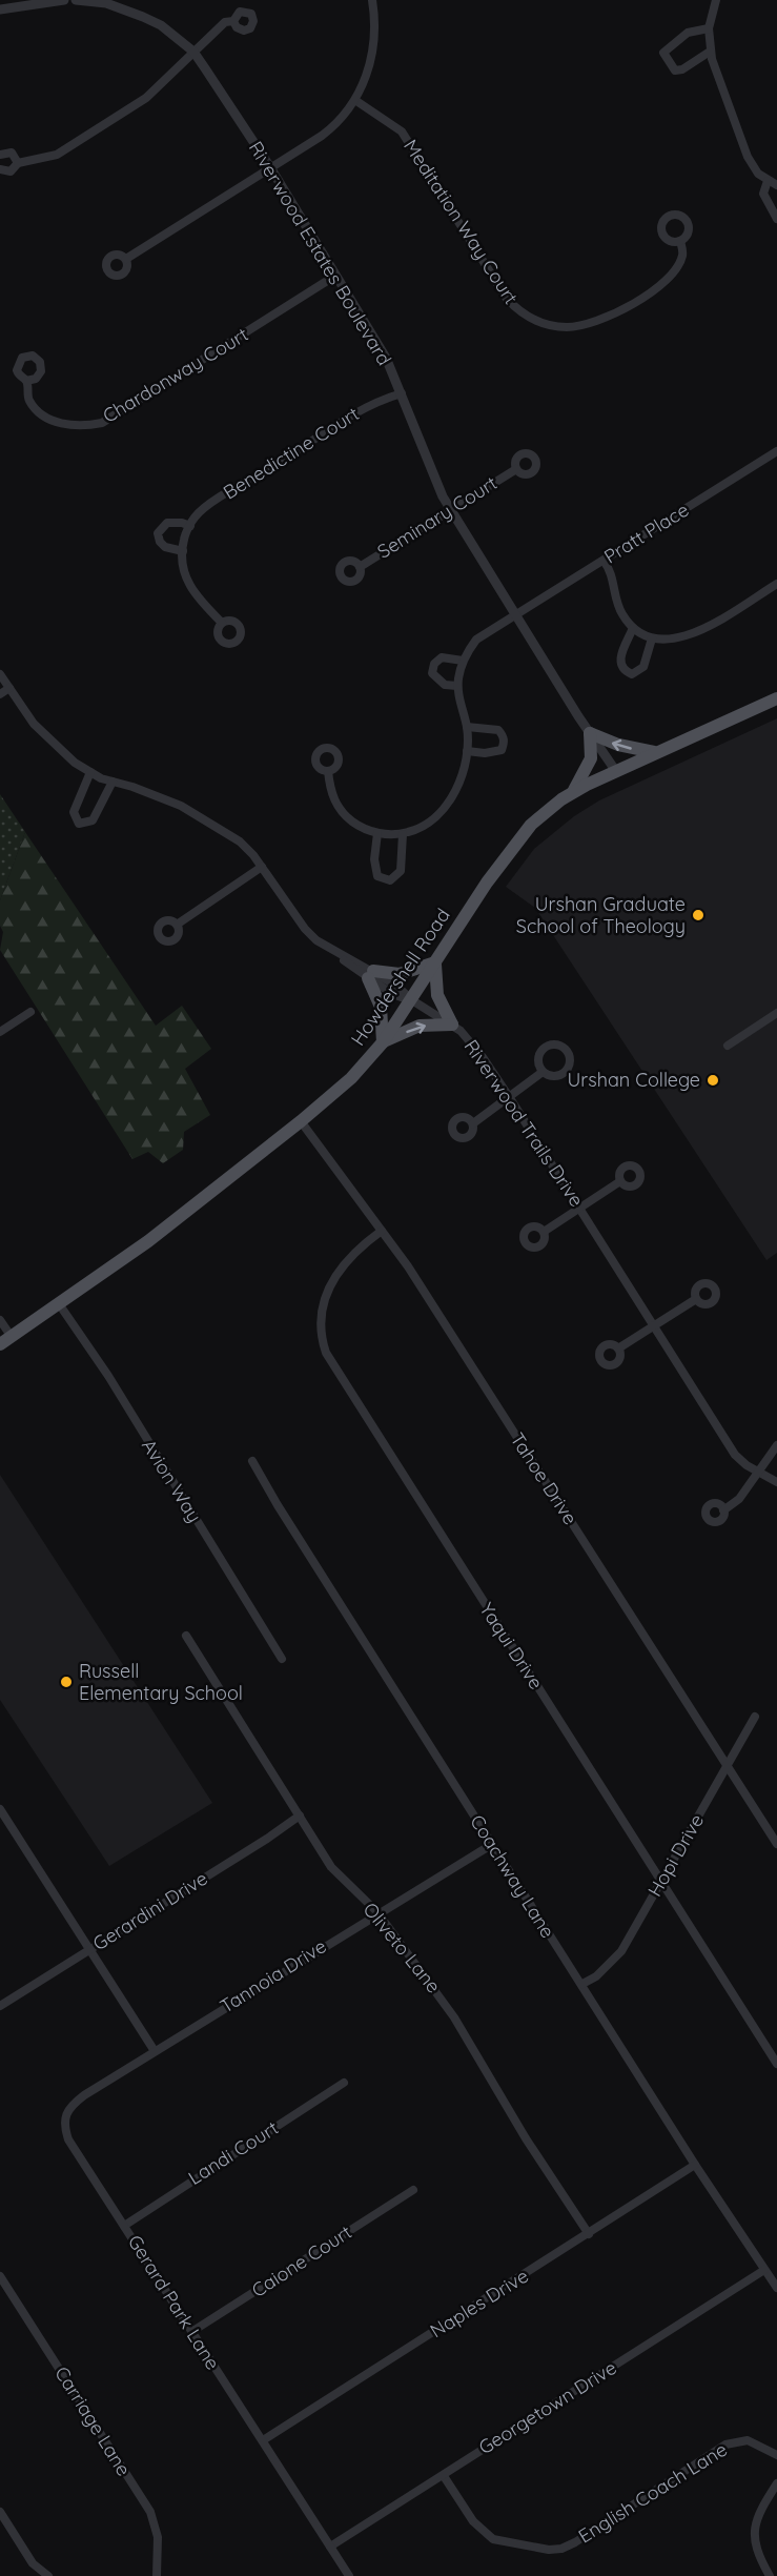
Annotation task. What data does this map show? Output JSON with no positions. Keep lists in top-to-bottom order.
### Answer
{
  "streets": {
    "main road": ["Howdershell Road"],
    "street": [
      "Meditation Way Court",
      "Riverwood Estates Boulevard",
      "Chardonway Court",
      "Benedictine Court",
      "Seminary Court",
      "Pratt Place",
      "Riverwood Trails Drive",
      "Tahoe Drive",
      "Avion Way",
      "Yaqui Drive",
      "Hopi Drive",
      "Coachway Lane",
      "Gerardini Drive",
      "Oliveto Lane",
      "Tannoia Drive",
      "Landi Court",
      "Caione Court",
      "Gerard Park Lane",
      "Naples Drive",
      "Georgetown Drive",
      "Carriage Lane",
      "English Coach Lane"
    ]
  },
  "crossings": [
    ["Riverwood Estates Boulevard", "Chardonway Court"],
    ["Riverwood Estates Boulevard", "Benedictine Court"],
    ["Riverwood Estates Boulevard", "Seminary Court"],
    ["Riverwood Estates Boulevard", "Pratt Place"],
    ["Riverwood Estates Boulevard", "Howdershell Road"],
    ["Howdershell Road", "Riverwood Trails Drive"],
    ["Howdershell Road", "Tahoe Drive"],
    ["Howdershell Road", "Avion Way"],
    ["Tahoe Drive", "Yaqui Drive"],
    ["Tahoe Drive", "Hopi Drive"],
    ["Yaqui Drive", "Hopi Drive"],
    ["Hopi Drive", "Coachway Lane"],
    ["Coachway Lane", "Tannoia Drive"],
    ["Coachway Lane", "Naples Drive"],
    ["Coachway Lane", "Georgetown Drive"],
    ["Gerardini Drive", "Oliveto Lane"],
    ["Oliveto Lane", "Tannoia Drive"],
    ["Oliveto Lane", "Naples Drive"],
    ["Tannoia Drive", "Gerard Park Lane"],
    ["Landi Court", "Gerard Park Lane"],
    ["Caione Court", "Gerard Park Lane"],
    ["Gerard Park Lane", "Naples Drive"],
    ["Gerard Park Lane", "Georgetown Drive"],
    ["Georgetown Drive", "English Coach Lane"]
  ],
  "places": ["Urshan Graduate School of Theology", "Urshan College", "Russell Elementary School"]
}
